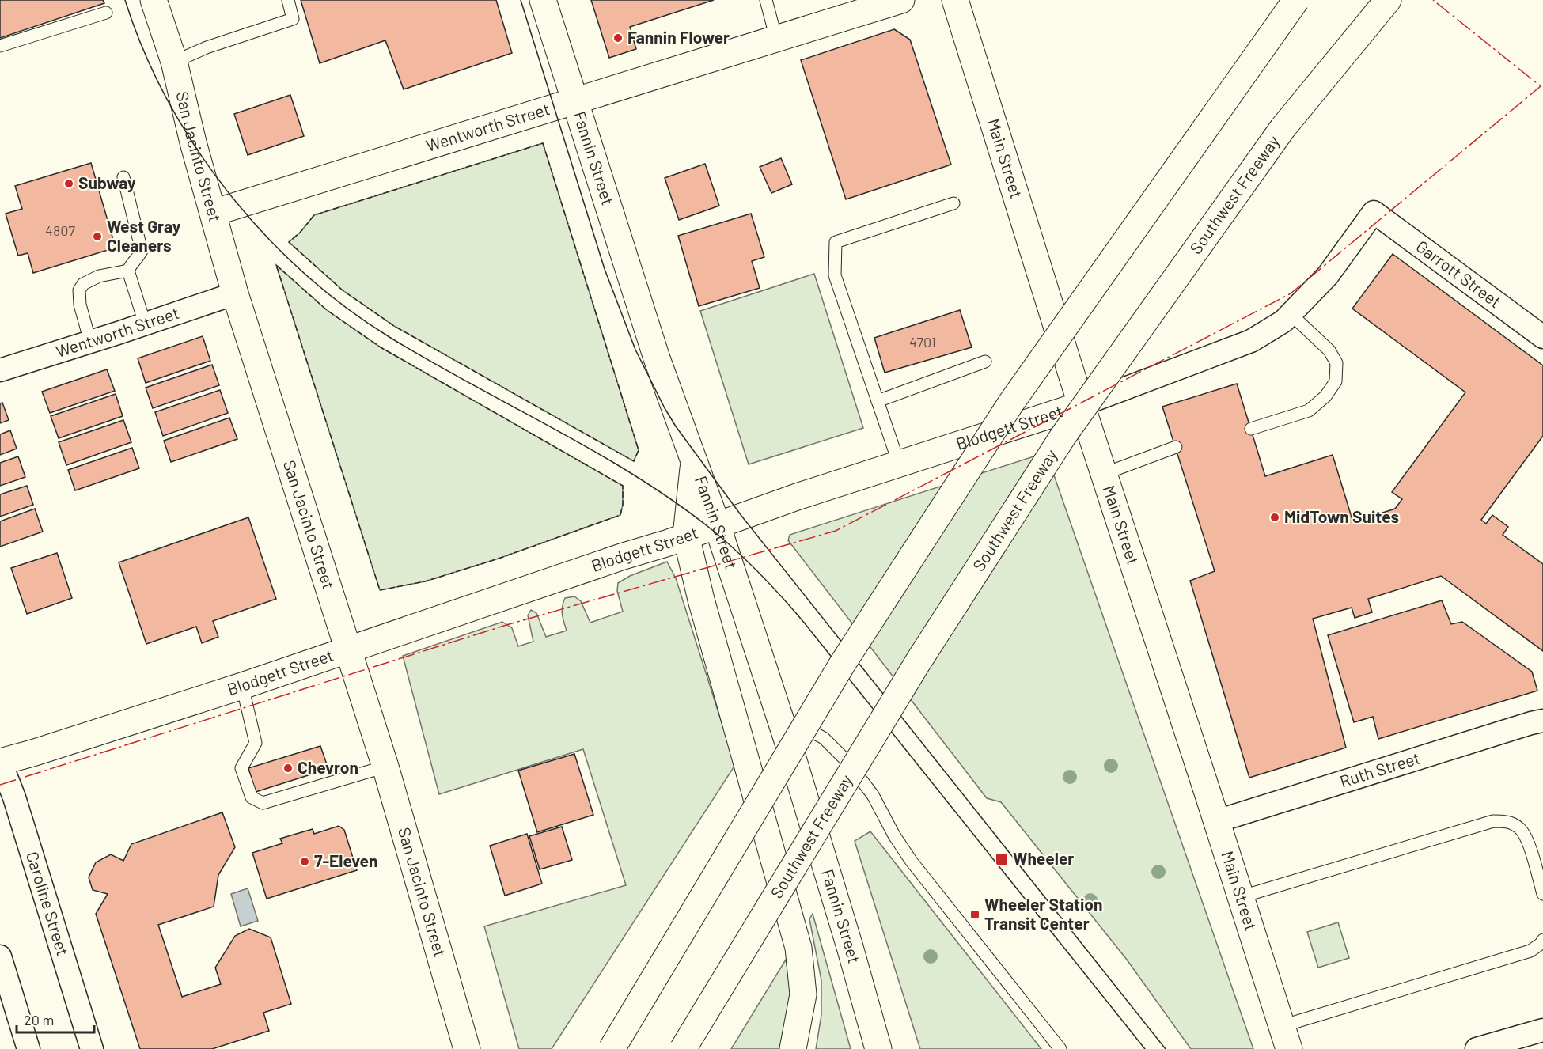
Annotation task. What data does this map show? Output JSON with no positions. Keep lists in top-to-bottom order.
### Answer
{
  "streets": {
    "main road": [
      "Wentworth Street",
      "San Jacinto Street",
      "Main Street",
      "Fannin Street",
      "Southwest Freeway",
      "Blodgett Street"
    ],
    "street": ["Garrott Street", "Ruth Street", "Caroline Street"]
  },
  "crossings": [
    ["Wentworth Street", "San Jacinto Street"],
    ["Wentworth Street", "Fannin Street"],
    ["San Jacinto Street", "Blodgett Street"],
    ["Main Street", "Blodgett Street"],
    ["Main Street", "Ruth Street"],
    ["Fannin Street", "Blodgett Street"],
    ["Garrott Street", "Blodgett Street"],
    ["Blodgett Street", "Caroline Street"]
  ],
  "places": {
    "other": [
      "Fannin Flower",
      "Subway",
      "West Gray Cleaners",
      "MidTown Suites",
      "Chevron",
      "7-Eleven"
    ],
    "transit": ["Wheeler", "Wheeler Station Transit Center"]
  },
  "house_numbers": ["4807", "4701"],
  "scale_bar": "20 m"
}
